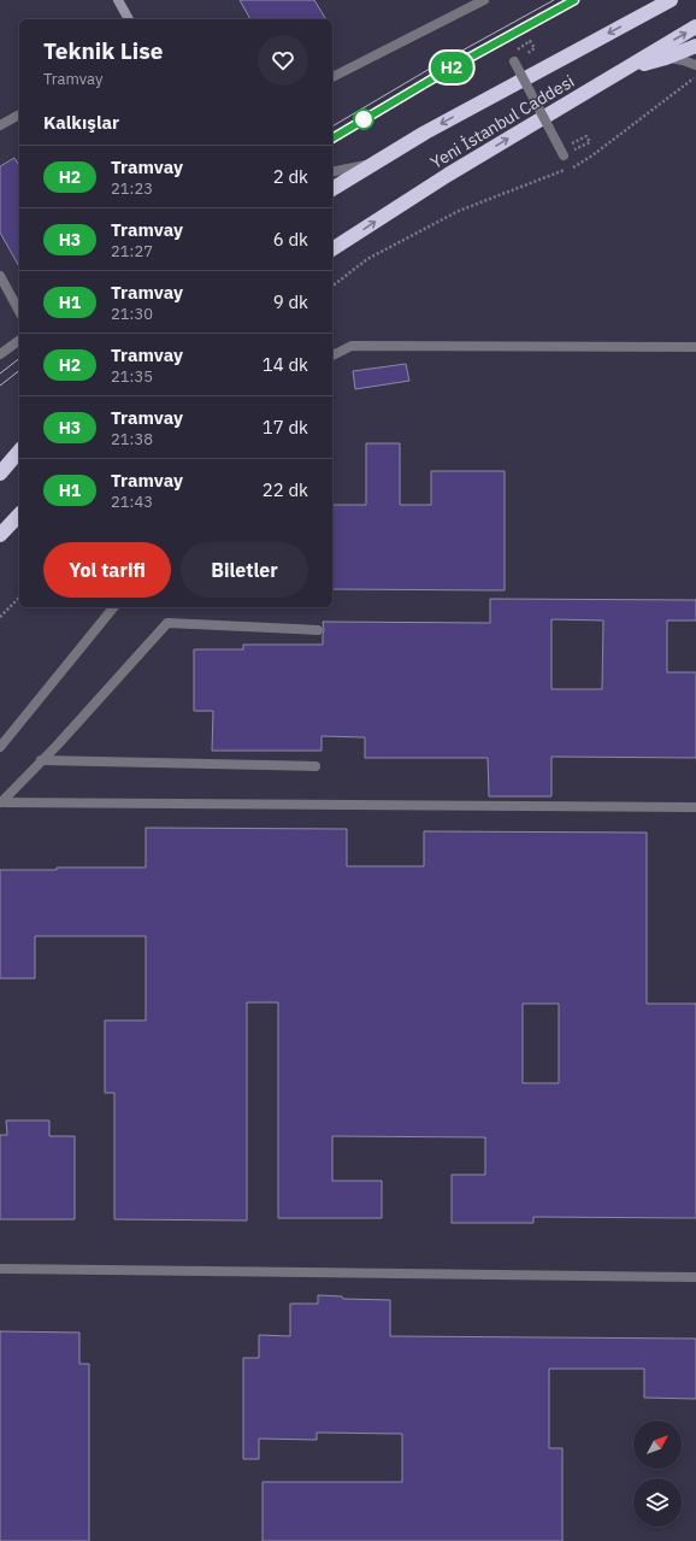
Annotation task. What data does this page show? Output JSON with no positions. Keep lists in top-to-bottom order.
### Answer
{
  "streets": {
    "highway": ["Yeni İstanbul Caddesi"]
  },
  "lines": ["tram line H2"],
  "north": "top right",
  "page": {
    "on_map": "H2",
    "heading": [
      ["Teknik Lise", "Tramvay"],
      "Kalkışlar"
    ],
    "list": [
      {
        "mark": "H2",
        "name": "Tramvay",
        "note": "21:23",
        "value": "2 dk"
      },
      {
        "mark": "H3",
        "name": "Tramvay",
        "note": "21:27",
        "value": "6 dk"
      },
      {
        "mark": "H1",
        "name": "Tramvay",
        "note": "21:30",
        "value": "9 dk"
      },
      {
        "mark": "H2",
        "name": "Tramvay",
        "note": "21:35",
        "value": "14 dk"
      },
      {
        "mark": "H3",
        "name": "Tramvay",
        "note": "21:38",
        "value": "17 dk"
      },
      {
        "mark": "H1",
        "name": "Tramvay",
        "note": "21:43",
        "value": "22 dk"
      }
    ],
    "buttons": ["Yol tarifi", "Biletler"]
  }
}
